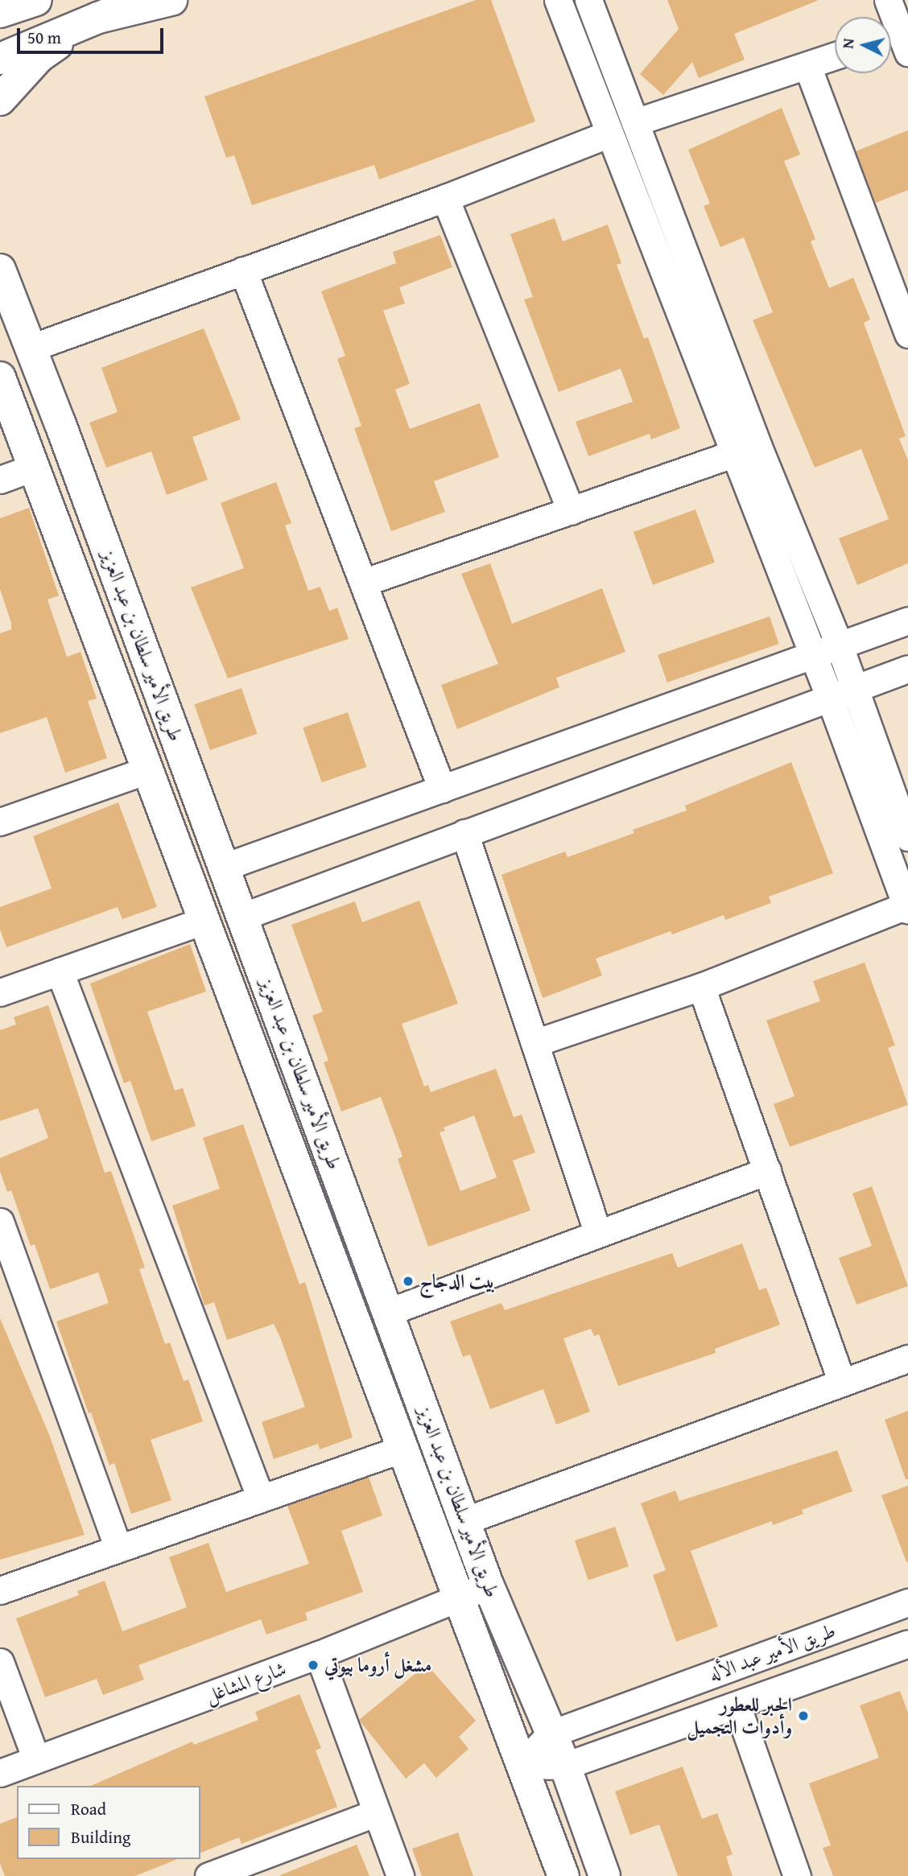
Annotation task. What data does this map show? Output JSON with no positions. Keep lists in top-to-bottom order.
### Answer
{
  "streets": {
    "main road": ["طريق الأمير سلطان بن عبد العزيز"],
    "street": ["طريق الأمير عبد الأله", "شارع المشاغل"]
  },
  "crossings": [
    ["طريق الأمير سلطان بن عبد العزيز", "طريق الأمير عبد الأله"],
    ["طريق الأمير سلطان بن عبد العزيز", "شارع المشاغل"]
  ],
  "places": ["بيت الدجاج", "مشغل أروما بيوتي", "الجبر للعطور وأدوات التجميل"],
  "legend": ["Road", "Building"],
  "scale_bar": "50 m",
  "north": "left"
}
